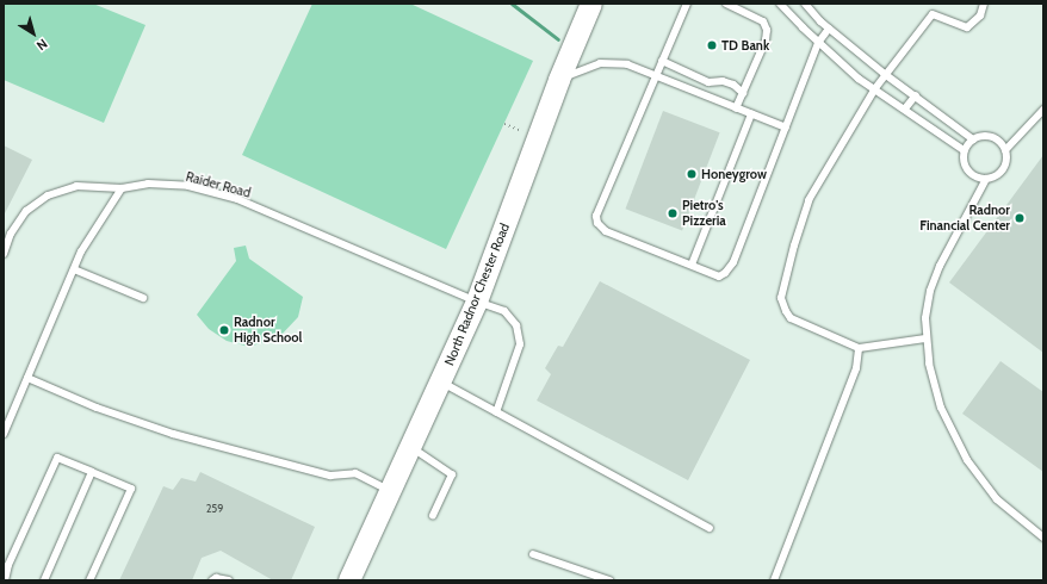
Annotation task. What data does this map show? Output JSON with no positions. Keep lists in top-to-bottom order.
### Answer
{
  "streets": {
    "main road": ["North Radnor Chester Road"],
    "lane": ["Raider Road"]
  },
  "crossings": [
    ["Raider Road", "North Radnor Chester Road"]
  ],
  "places": [
    "TD Bank",
    "Honeygrow",
    "Pietro's Pizzeria",
    "Radnor Financial Center",
    "Radnor High School"
  ],
  "house_numbers": ["259"],
  "north": "bottom right"
}
